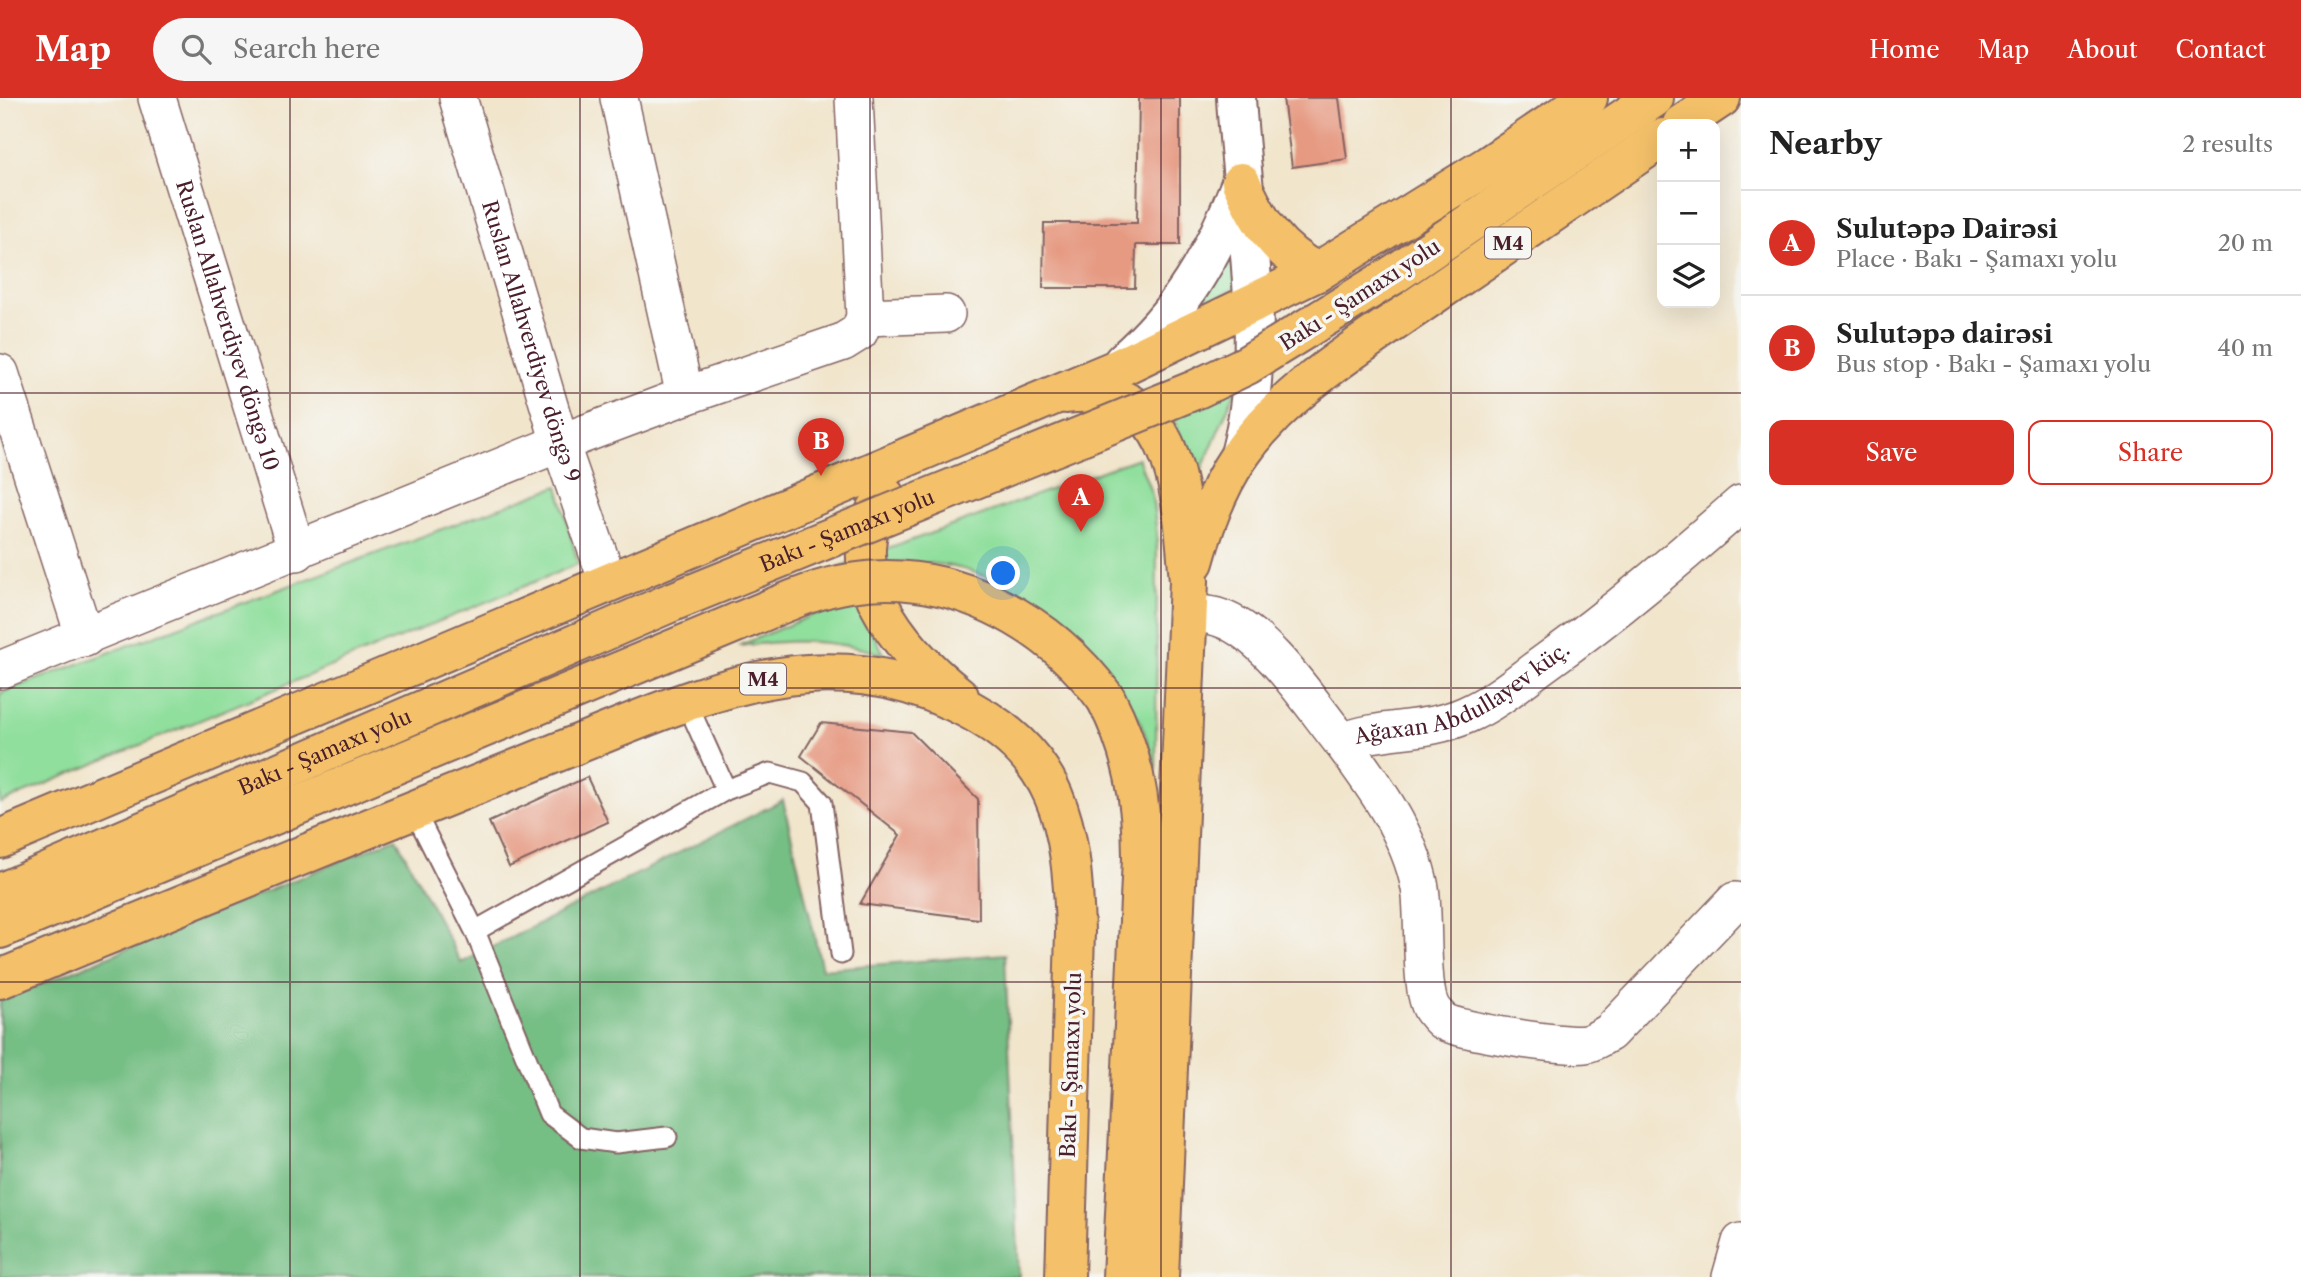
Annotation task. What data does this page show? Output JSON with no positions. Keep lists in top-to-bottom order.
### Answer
{
  "streets": {
    "highway": ["M4", "Bakı - Şamaxı yolu"],
    "street": ["Ruslan Allahverdiyev döngə 10", "Ruslan Allahverdiyev döngə 9", "Ağaxan Abdullayev küç."]
  },
  "crossings": [
    ["Bakı - Şamaxı yolu", "Ruslan Allahverdiyev döngə 9"],
    ["Bakı - Şamaxı yolu", "Ağaxan Abdullayev küç."]
  ],
  "page": {
    "header": "Map",
    "search": "Search here",
    "nav": [
      "Home",
      "Map",
      "About",
      "Contact"
    ],
    "heading": ["Nearby", "2 results"],
    "map_buttons": ["+", "−"],
    "list": [
      {
        "mark": "A",
        "name": "Sulutəpə Dairəsi",
        "note": "Place · Bakı - Şamaxı yolu",
        "value": "20 m"
      },
      {
        "mark": "B",
        "name": "Sulutəpə dairəsi",
        "note": "Bus stop · Bakı - Şamaxı yolu",
        "value": "40 m"
      }
    ],
    "buttons": ["Save", "Share"],
    "pins": ["B", "A"]
  }
}
